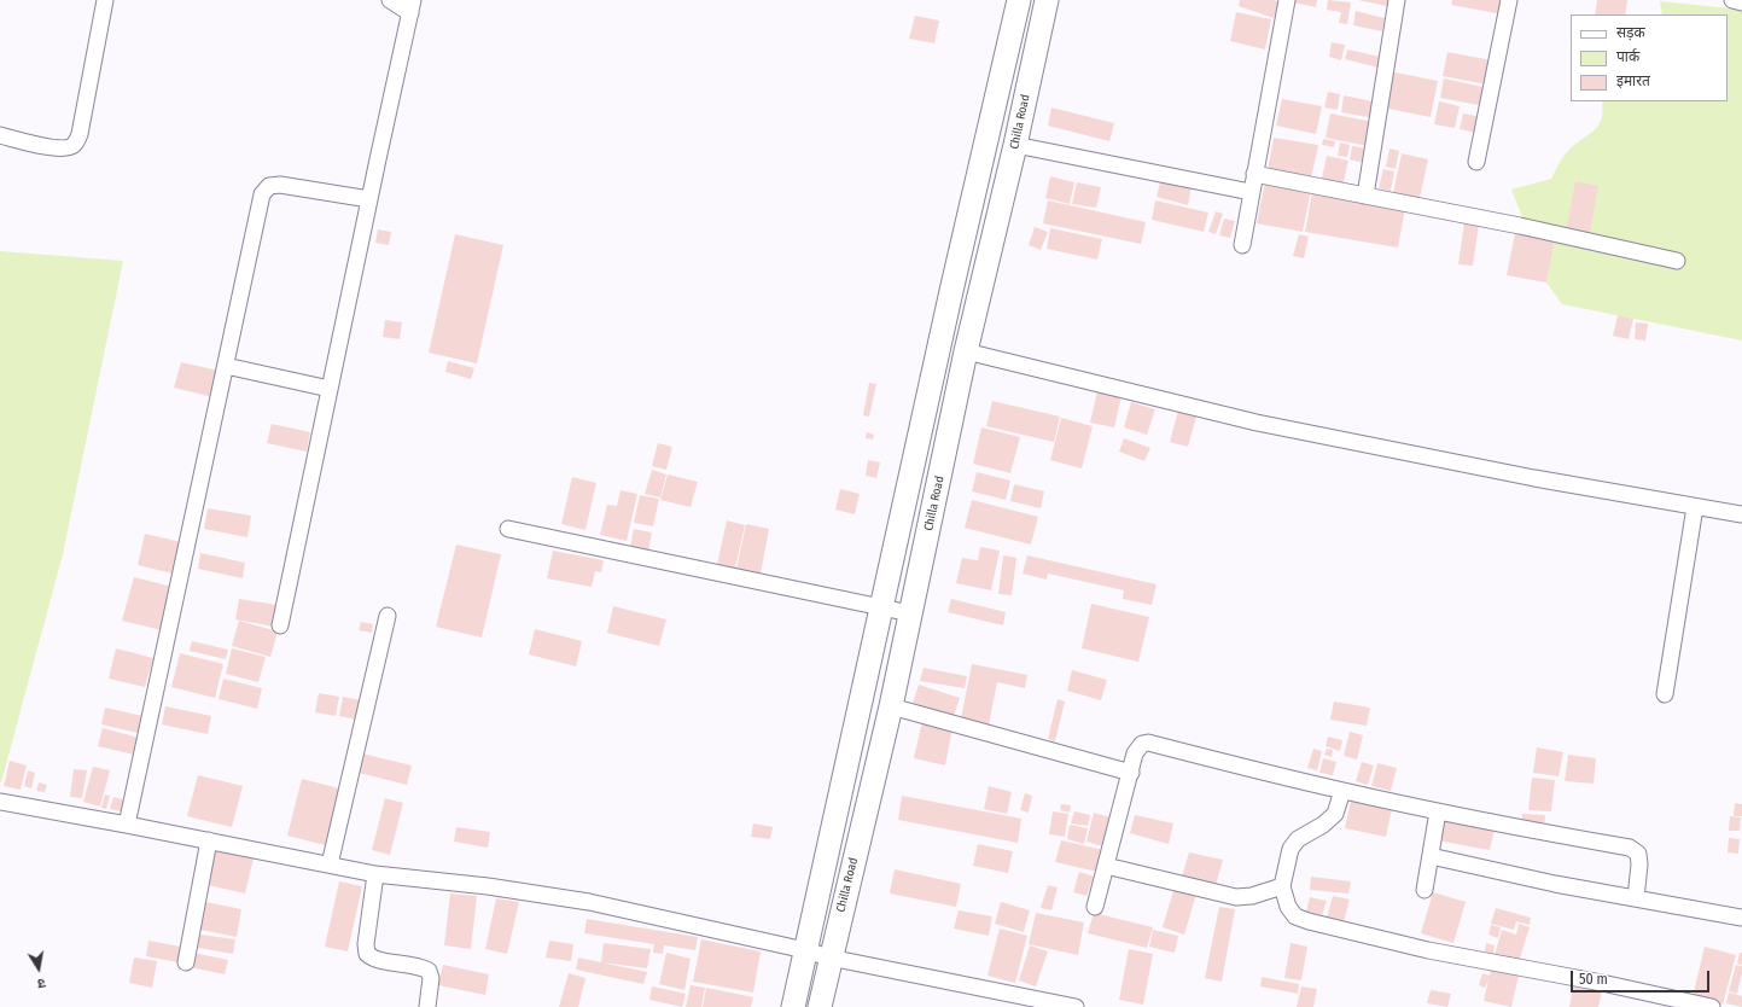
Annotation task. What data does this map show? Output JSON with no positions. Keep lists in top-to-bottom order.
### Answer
{
  "streets": {
    "main road": ["Chilla Road"]
  },
  "legend": ["सड़क", "पार्क", "इमारत"],
  "scale_bar": "50 m",
  "north": "bottom"
}
